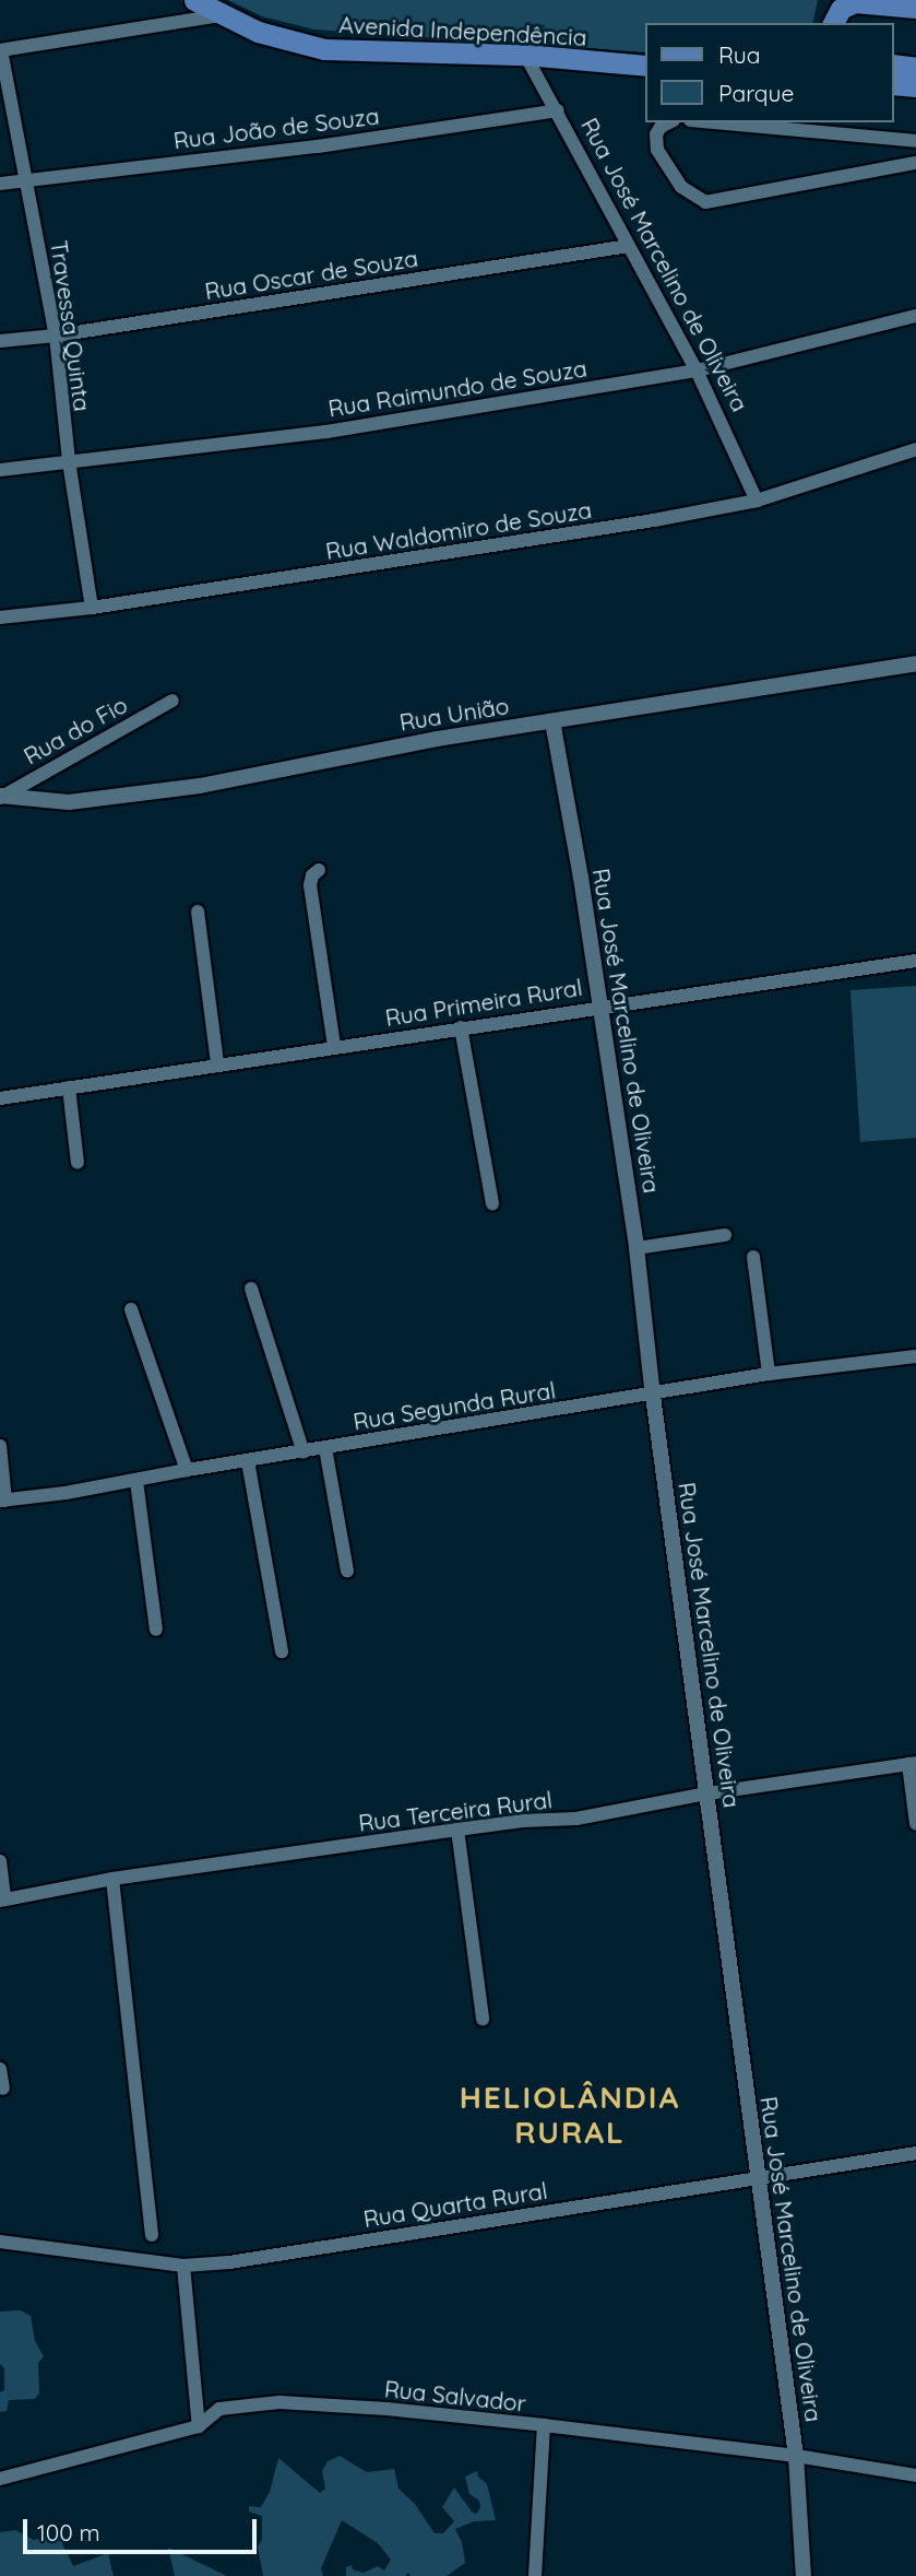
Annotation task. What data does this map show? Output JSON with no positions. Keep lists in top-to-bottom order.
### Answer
{
  "streets": {
    "main road": ["Avenida Independência"],
    "street": [
      "Rua João de Souza",
      "Rua José Marcelino de Oliveira",
      "Rua Oscar de Souza",
      "Travessa Quinta",
      "Rua Raimundo de Souza",
      "Rua Waldomiro de Souza",
      "Rua União",
      "Rua do Fio",
      "Rua Primeira Rural",
      "Rua Segunda Rural",
      "Rua Terceira Rural",
      "Rua Quarta Rural",
      "Rua Salvador"
    ]
  },
  "crossings": [
    ["Avenida Independência", "Rua José Marcelino de Oliveira"],
    ["Rua João de Souza", "Rua José Marcelino de Oliveira"],
    ["Rua João de Souza", "Travessa Quinta"],
    ["Rua José Marcelino de Oliveira", "Rua Oscar de Souza"],
    ["Rua José Marcelino de Oliveira", "Rua Raimundo de Souza"],
    ["Rua José Marcelino de Oliveira", "Rua Waldomiro de Souza"],
    ["Rua José Marcelino de Oliveira", "Rua União"],
    ["Rua José Marcelino de Oliveira", "Rua Primeira Rural"],
    ["Rua José Marcelino de Oliveira", "Rua Segunda Rural"],
    ["Rua José Marcelino de Oliveira", "Rua Terceira Rural"],
    ["Rua José Marcelino de Oliveira", "Rua Quarta Rural"],
    ["Rua José Marcelino de Oliveira", "Rua Salvador"],
    ["Rua Oscar de Souza", "Travessa Quinta"],
    ["Travessa Quinta", "Rua Raimundo de Souza"],
    ["Travessa Quinta", "Rua Waldomiro de Souza"],
    ["Rua União", "Rua do Fio"]
  ],
  "districts": ["HELIOLÂNDIA RURAL"],
  "legend": ["Rua", "Parque"],
  "scale_bar": "100 m"
}
